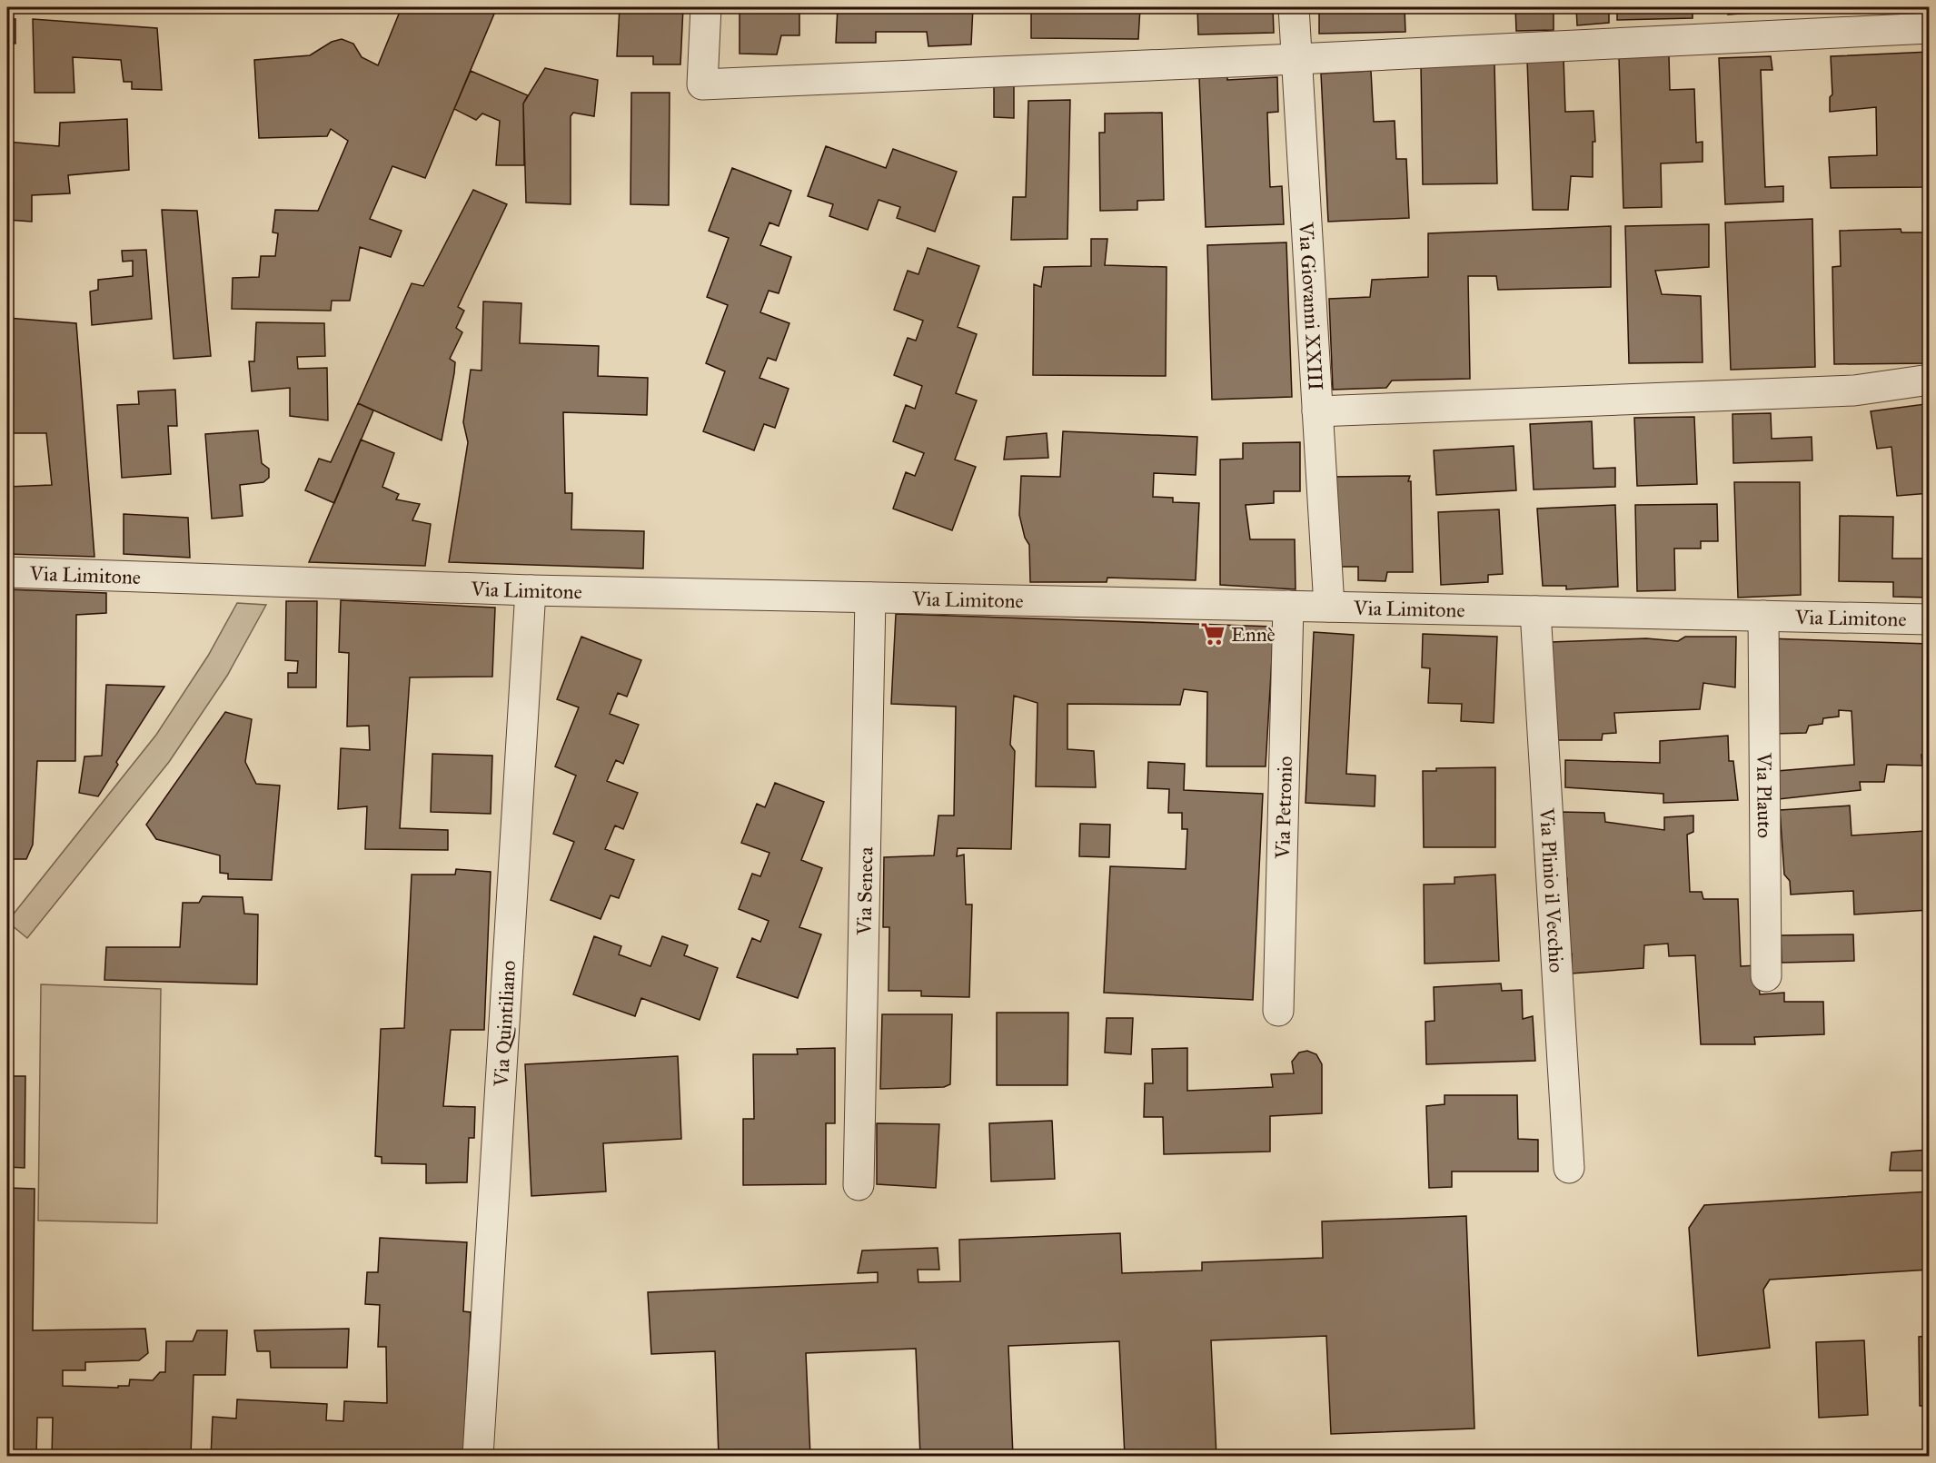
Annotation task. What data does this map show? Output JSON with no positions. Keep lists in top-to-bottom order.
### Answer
{
  "streets": {
    "street": [
      "Via Giovanni XXIII",
      "Via Limitone",
      "Via Plauto",
      "Via Petronio",
      "Via Plinio il Vecchio",
      "Via Seneca",
      "Via Quintiliano"
    ]
  },
  "crossings": [
    ["Via Giovanni XXIII", "Via Limitone"],
    ["Via Limitone", "Via Plauto"],
    ["Via Limitone", "Via Petronio"],
    ["Via Limitone", "Via Plinio il Vecchio"],
    ["Via Limitone", "Via Seneca"],
    ["Via Limitone", "Via Quintiliano"]
  ],
  "places": {
    "supermarket": ["Ennè"]
  }
}
